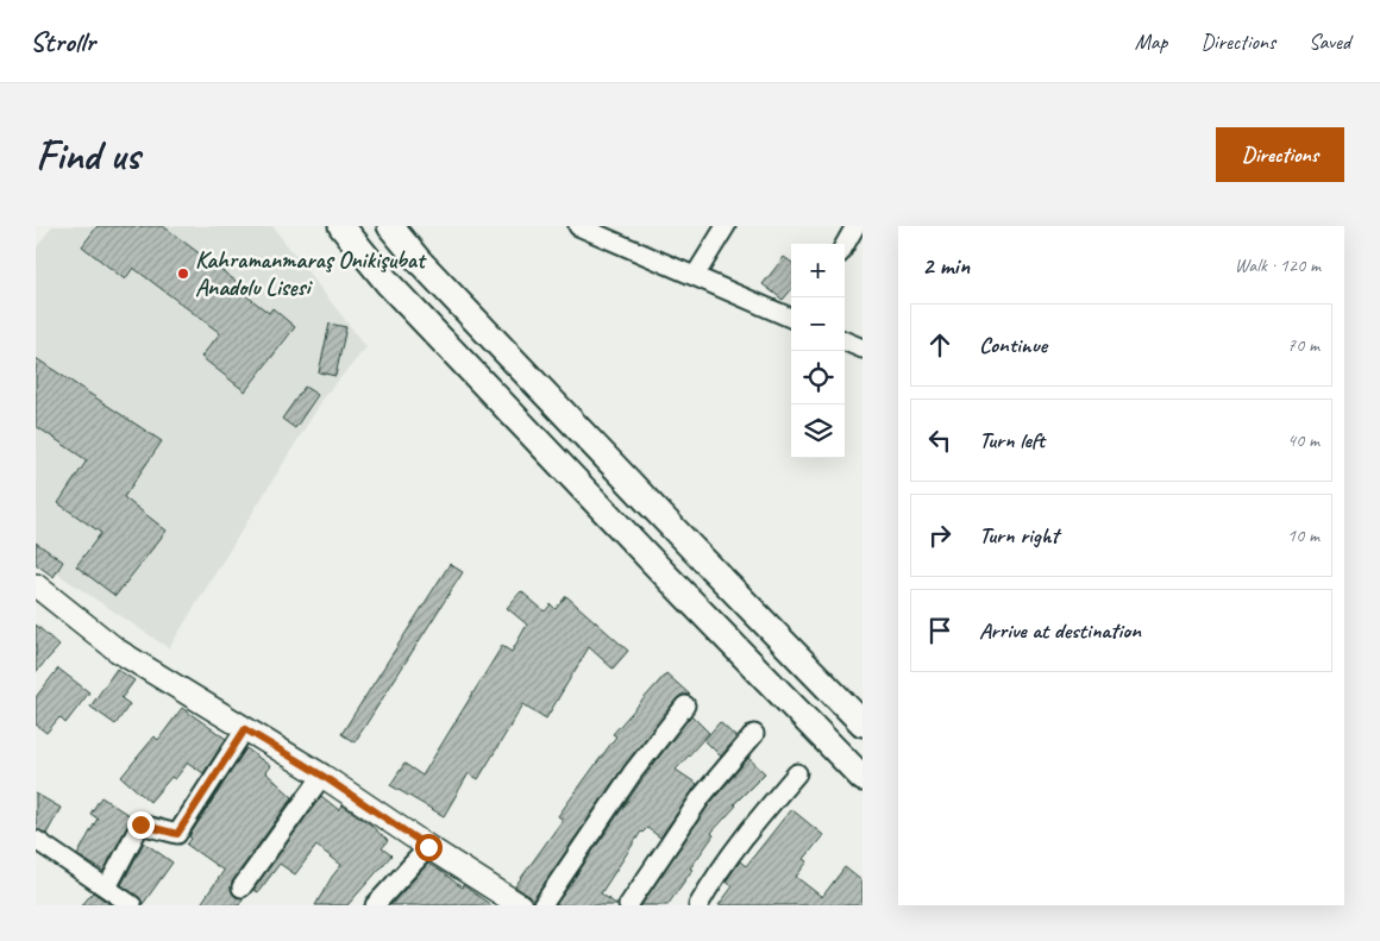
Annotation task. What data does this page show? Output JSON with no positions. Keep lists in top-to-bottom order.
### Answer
{
  "places": ["Kahramanmaraş Onikişubat Anadolu Lisesi"],
  "page": {
    "header": "Strollr",
    "nav": ["Map", "Directions", "Saved"],
    "buttons": "Directions",
    "title": "Find us",
    "heading": ["2 min", "Walk · 120 m"],
    "map_buttons": ["+", "−"],
    "list": [
      ["Continue", "70 m"],
      ["Turn left", "40 m"],
      ["Turn right", "10 m"],
      "Arrive at destination"
    ]
  }
}
